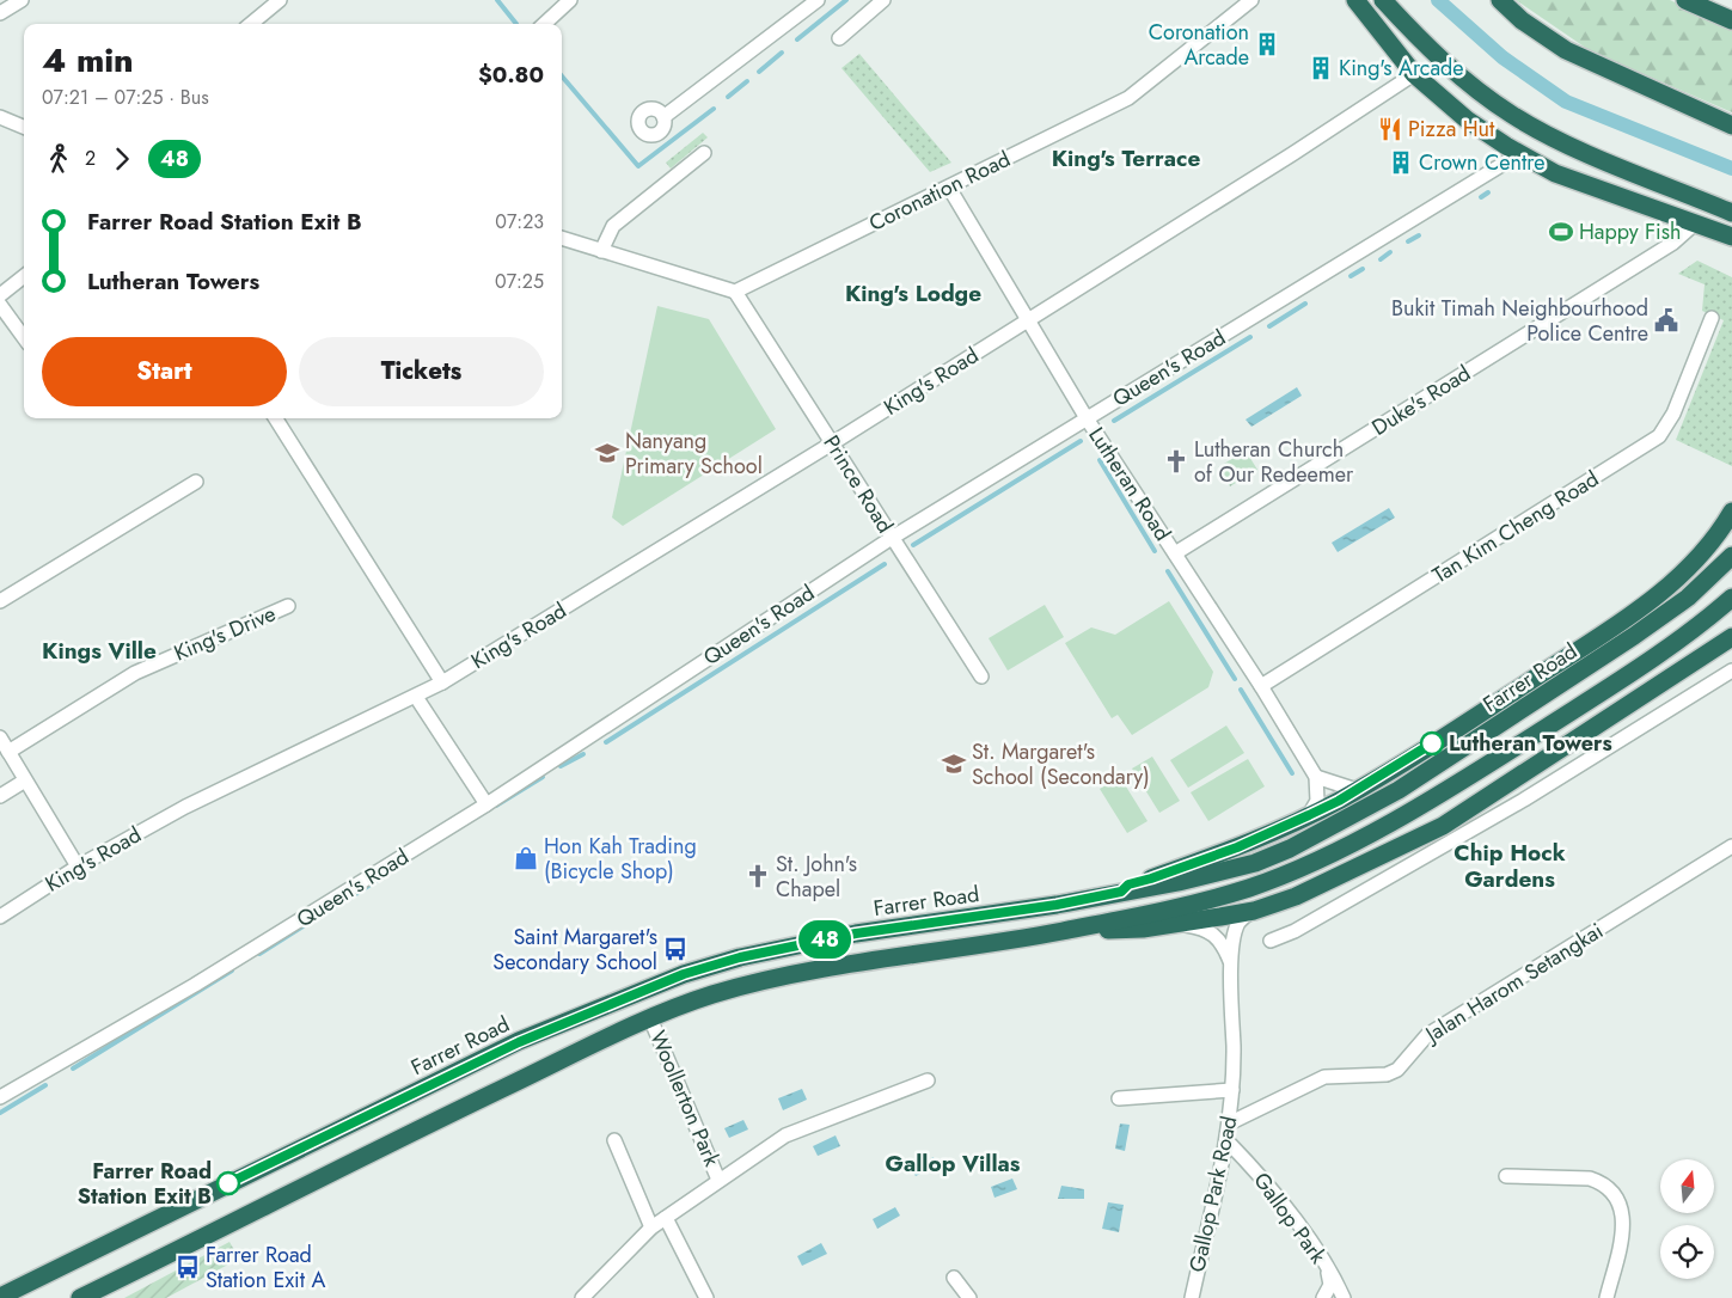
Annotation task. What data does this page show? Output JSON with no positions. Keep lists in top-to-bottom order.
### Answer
{
  "streets": {
    "highway": ["Farrer Road"],
    "street": [
      "Coronation Road",
      "Queen's Road",
      "King's Road",
      "Duke's Road",
      "Prince Road",
      "Lutheran Road",
      "Tan Kim Cheng Road",
      "King's Drive",
      "Jalan Harom Setangkai",
      "Woollerton Park",
      "Gallop Park Road",
      "Gallop Park"
    ]
  },
  "crossings": [
    ["Coronation Road", "Prince Road"],
    ["Coronation Road", "Lutheran Road"],
    ["Queen's Road", "Prince Road"],
    ["Queen's Road", "Lutheran Road"],
    ["King's Road", "Prince Road"],
    ["King's Road", "Lutheran Road"],
    ["Duke's Road", "Lutheran Road"],
    ["Lutheran Road", "Tan Kim Cheng Road"],
    ["Jalan Harom Setangkai", "Gallop Park Road"],
    ["Gallop Park Road", "Gallop Park"]
  ],
  "districts": [
    "King's Terrace",
    "King's Lodge",
    "Kings Ville",
    "Chip Hock Gardens",
    "Gallop Villas"
  ],
  "places": {
    "building": ["Coronation Arcade", "King's Arcade", "Crown Centre"],
    "restaurant": ["Pizza Hut"],
    "sports": ["Happy Fish"],
    "public building": ["Bukit Timah Neighbourhood Police Centre"],
    "school or university": ["Nanyang Primary School", "St. Margaret's School (Secondary)"],
    "church": ["Lutheran Church of Our Redeemer", "St. John's Chapel"],
    "other": ["Lutheran Towers", "Farrer Road Station Exit B"],
    "shop": ["Hon Kah Trading (Bicycle Shop)"],
    "bus stop": ["Saint Margaret's Secondary School", "Farrer Road Station Exit A"]
  },
  "lines": ["bus line 48"],
  "north": "top",
  "page": {
    "on_map": "48",
    "heading": ["4 min", "07:21 – 07:25 · Bus", "$0.80"],
    "legs": ["2", "48"],
    "list": [
      {
        "name": "Farrer Road Station Exit B",
        "value": "07:23"
      },
      {
        "name": "Lutheran Towers",
        "value": "07:25"
      }
    ],
    "buttons": ["Start", "Tickets"]
  }
}
